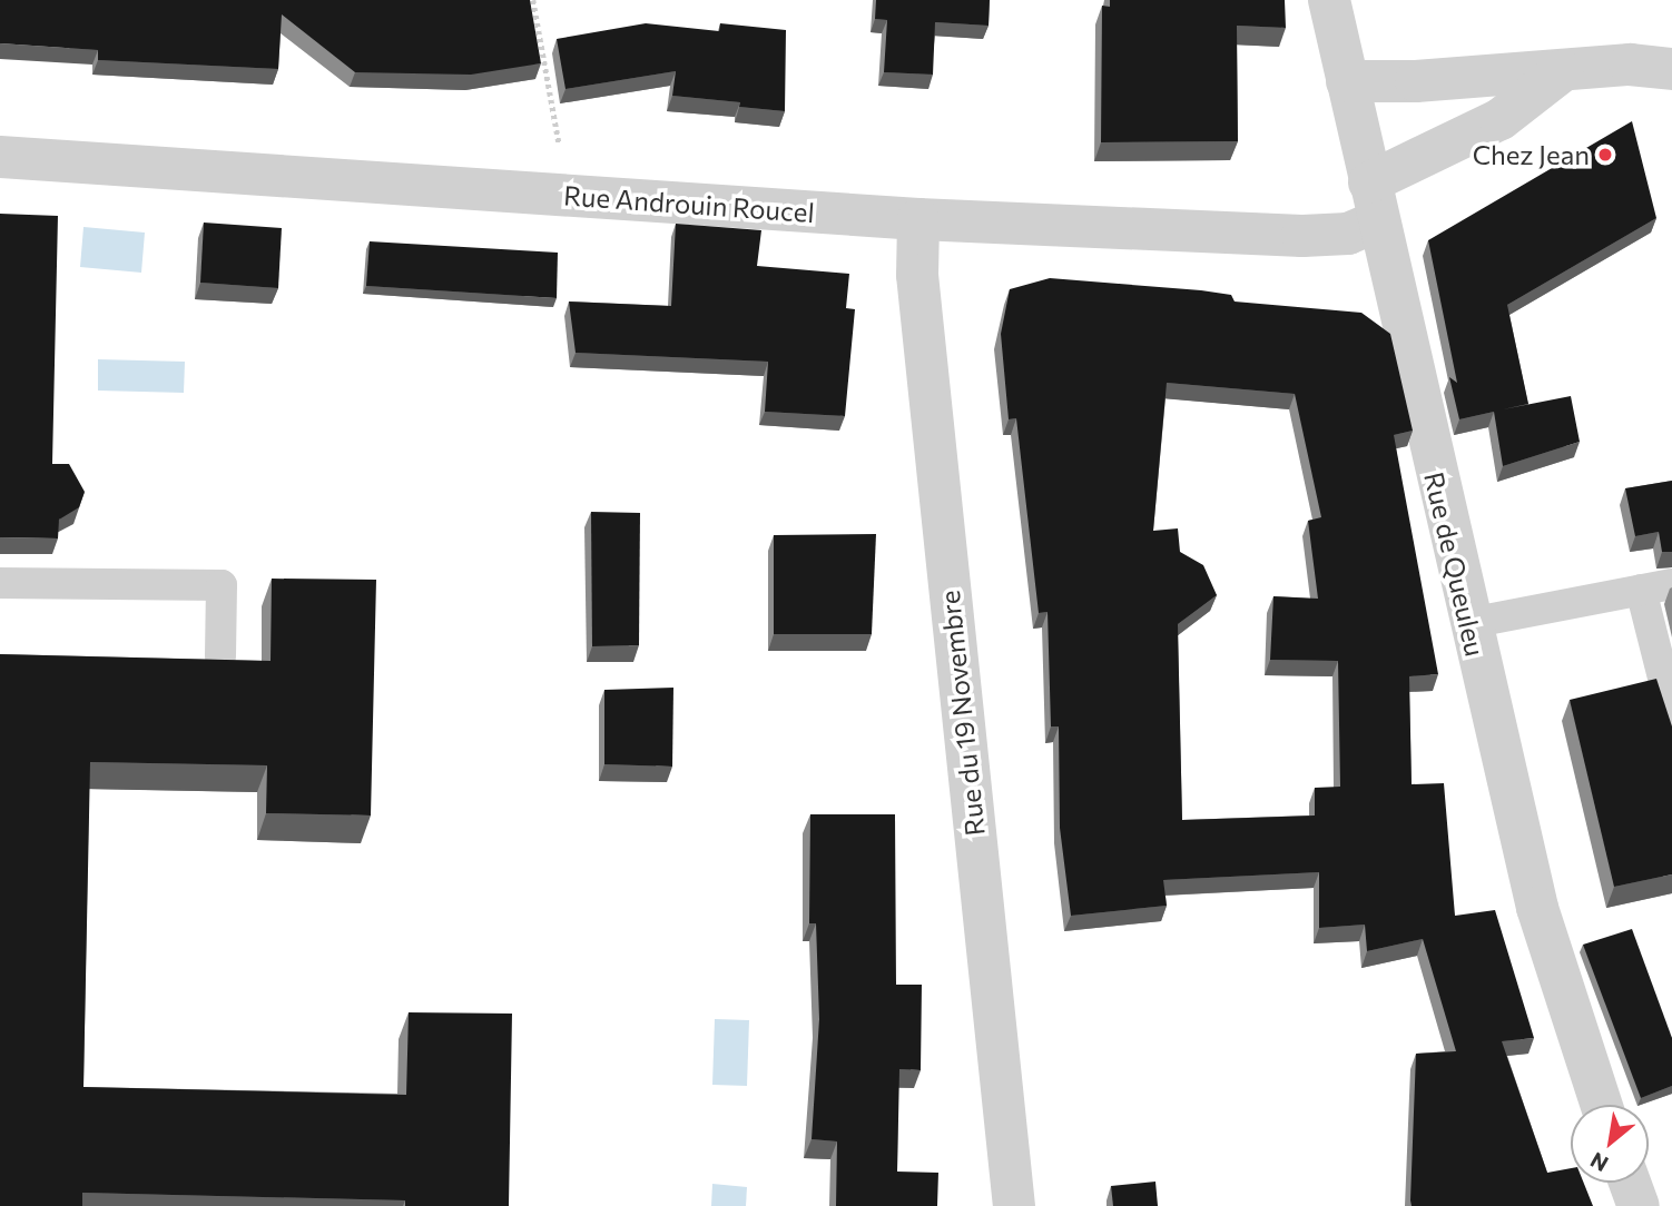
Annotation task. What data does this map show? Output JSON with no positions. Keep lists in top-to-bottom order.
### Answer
{
  "streets": {
    "street": ["Rue Androuin Roucel", "Rue de Queuleu", "Rue du 19 Novembre"]
  },
  "crossings": [
    ["Rue Androuin Roucel", "Rue de Queuleu"],
    ["Rue Androuin Roucel", "Rue du 19 Novembre"]
  ],
  "places": ["Chez Jean"],
  "north": "bottom left"
}
